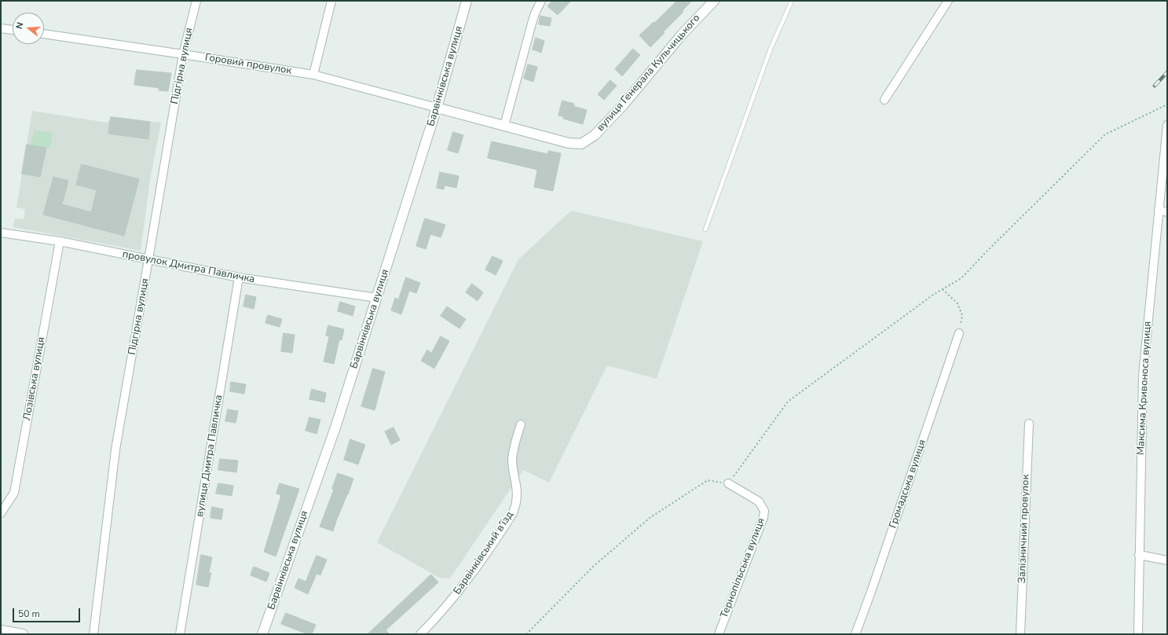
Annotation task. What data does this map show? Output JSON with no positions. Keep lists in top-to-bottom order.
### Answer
{
  "streets": {
    "street": [
      "Горовий провулок",
      "Підгірна вулиця",
      "вулиця Генерала Кульчицького",
      "Барвінківська вулиця",
      "провулок Дмитра Павличка",
      "Лозівська вулиця",
      "Максима Кривоноса вулиця",
      "вулиця Дмитра Павличка",
      "Громадська вулиця",
      "Залізничний провулок",
      "Барвінківський в’їзд",
      "Тернопільська вулиця"
    ]
  },
  "crossings": [
    ["Горовий провулок", "Підгірна вулиця"],
    ["Горовий провулок", "вулиця Генерала Кульчицького"],
    ["Горовий провулок", "Барвінківська вулиця"],
    ["Підгірна вулиця", "провулок Дмитра Павличка"],
    ["вулиця Генерала Кульчицького", "Барвінківська вулиця"],
    ["Барвінківська вулиця", "провулок Дмитра Павличка"],
    ["провулок Дмитра Павличка", "Лозівська вулиця"],
    ["провулок Дмитра Павличка", "вулиця Дмитра Павличка"]
  ],
  "scale_bar": "50 m",
  "north": "left"
}
